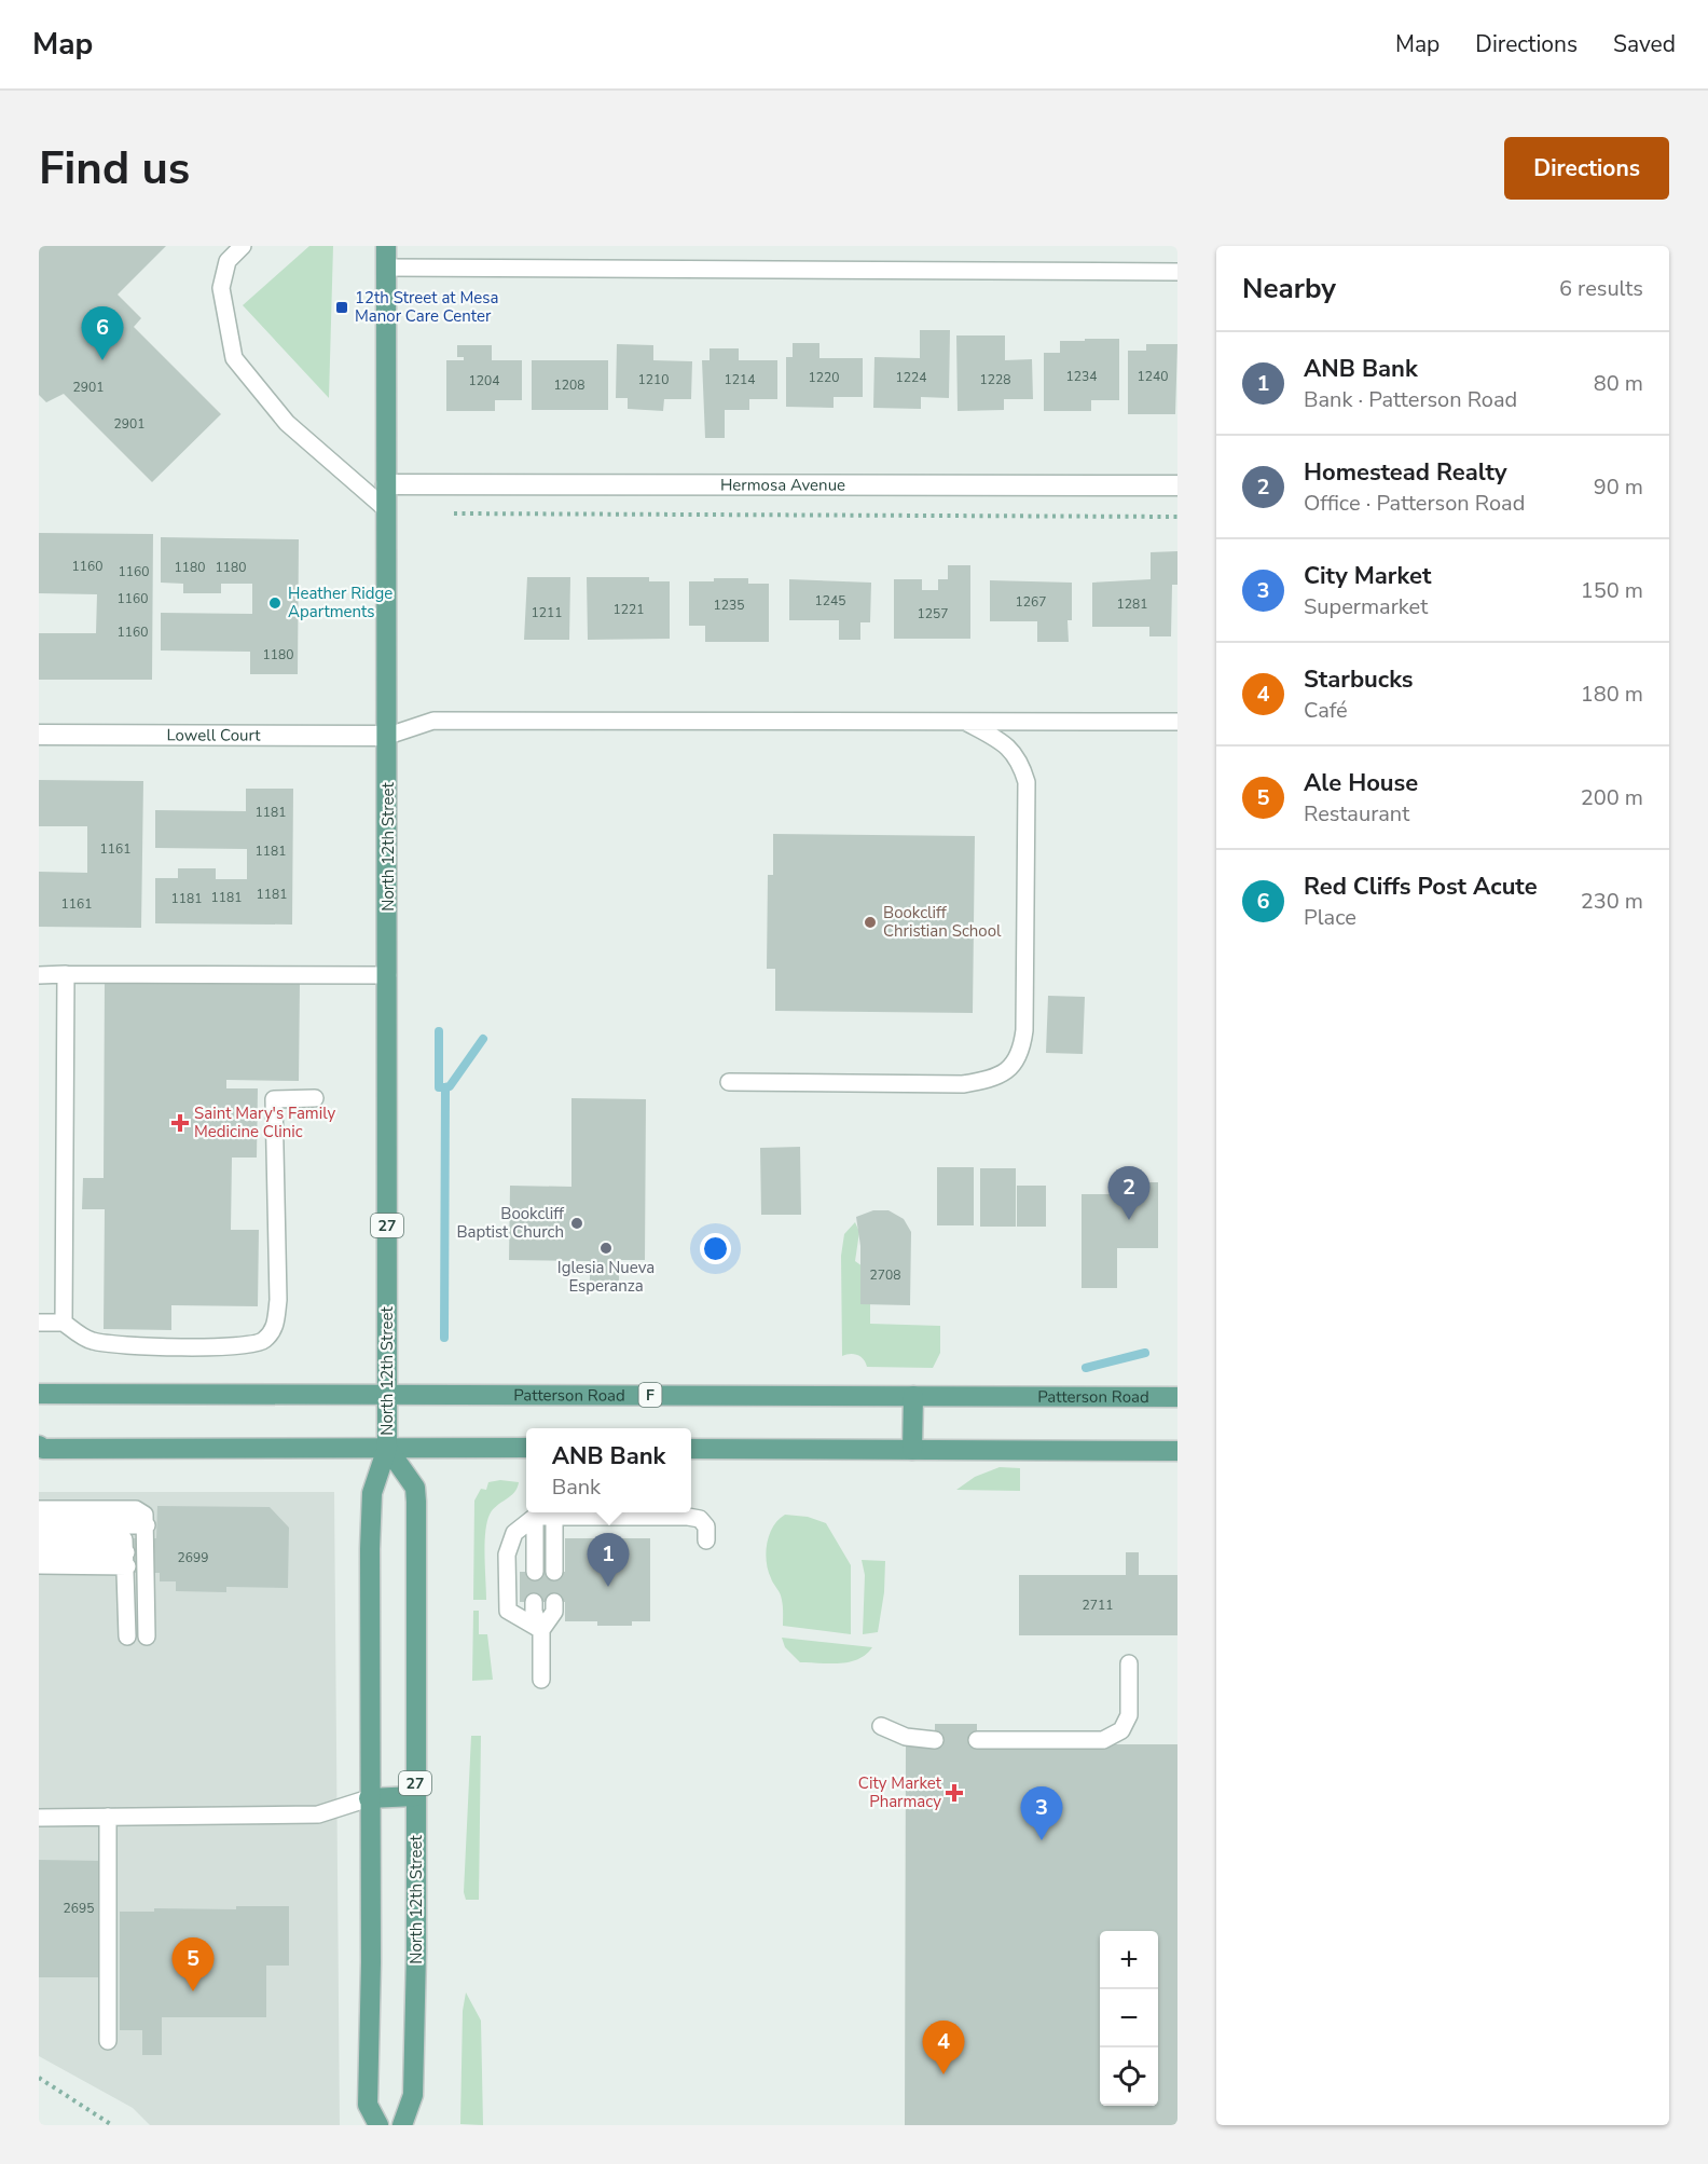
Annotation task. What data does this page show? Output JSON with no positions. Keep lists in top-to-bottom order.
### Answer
{
  "streets": {
    "main road": [
      "North 12th Street",
      "27",
      "Patterson Road",
      "F"
    ],
    "street": ["Hermosa Avenue", "Lowell Court"]
  },
  "crossings": [
    ["Hermosa Avenue", "North 12th Street"],
    ["Lowell Court", "North 12th Street"],
    ["North 12th Street", "Patterson Road"]
  ],
  "places": {
    "transit": ["12th Street at Mesa Manor Care Center"],
    "other": [
      "Heather Ridge Apartments",
      "Bookcliff Christian School",
      "Bookcliff Baptist Church",
      "Iglesia Nueva Esperanza"
    ],
    "health": ["Saint Mary's Family Medicine Clinic", "City Market Pharmacy"]
  },
  "house_numbers": [
    "1234",
    "1240",
    "1220",
    "1224",
    "1210",
    "1214",
    "1228",
    "1204",
    "1208",
    "2901",
    "2901",
    "1160",
    "1180",
    "1180",
    "1160",
    "1160",
    "1245",
    "1267",
    "1281",
    "1235",
    "1221",
    "1211",
    "1257",
    "1160",
    "1180",
    "1181",
    "1161",
    "1181",
    "1181",
    "1181",
    "1181",
    "1161",
    "2708",
    "2699",
    "2711",
    "2695"
  ],
  "page": {
    "header": "Map",
    "nav": ["Map", "Directions", "Saved"],
    "buttons": "Directions",
    "title": "Find us",
    "heading": ["Nearby", "6 results"],
    "pins": [
      "6",
      "2",
      "1",
      "3",
      "5",
      "4"
    ],
    "list": [
      {
        "mark": "1",
        "name": "ANB Bank",
        "note": "Bank · Patterson Road",
        "value": "80 m"
      },
      {
        "mark": "2",
        "name": "Homestead Realty",
        "note": "Office · Patterson Road",
        "value": "90 m"
      },
      {
        "mark": "3",
        "name": "City Market",
        "note": "Supermarket",
        "value": "150 m"
      },
      {
        "mark": "4",
        "name": "Starbucks",
        "note": "Café",
        "value": "180 m"
      },
      {
        "mark": "5",
        "name": "Ale House",
        "note": "Restaurant",
        "value": "200 m"
      },
      {
        "mark": "6",
        "name": "Red Cliffs Post Acute",
        "note": "Place",
        "value": "230 m"
      }
    ],
    "popup": ["ANB Bank", "Bank"],
    "map_buttons": ["+", "−"]
  }
}
